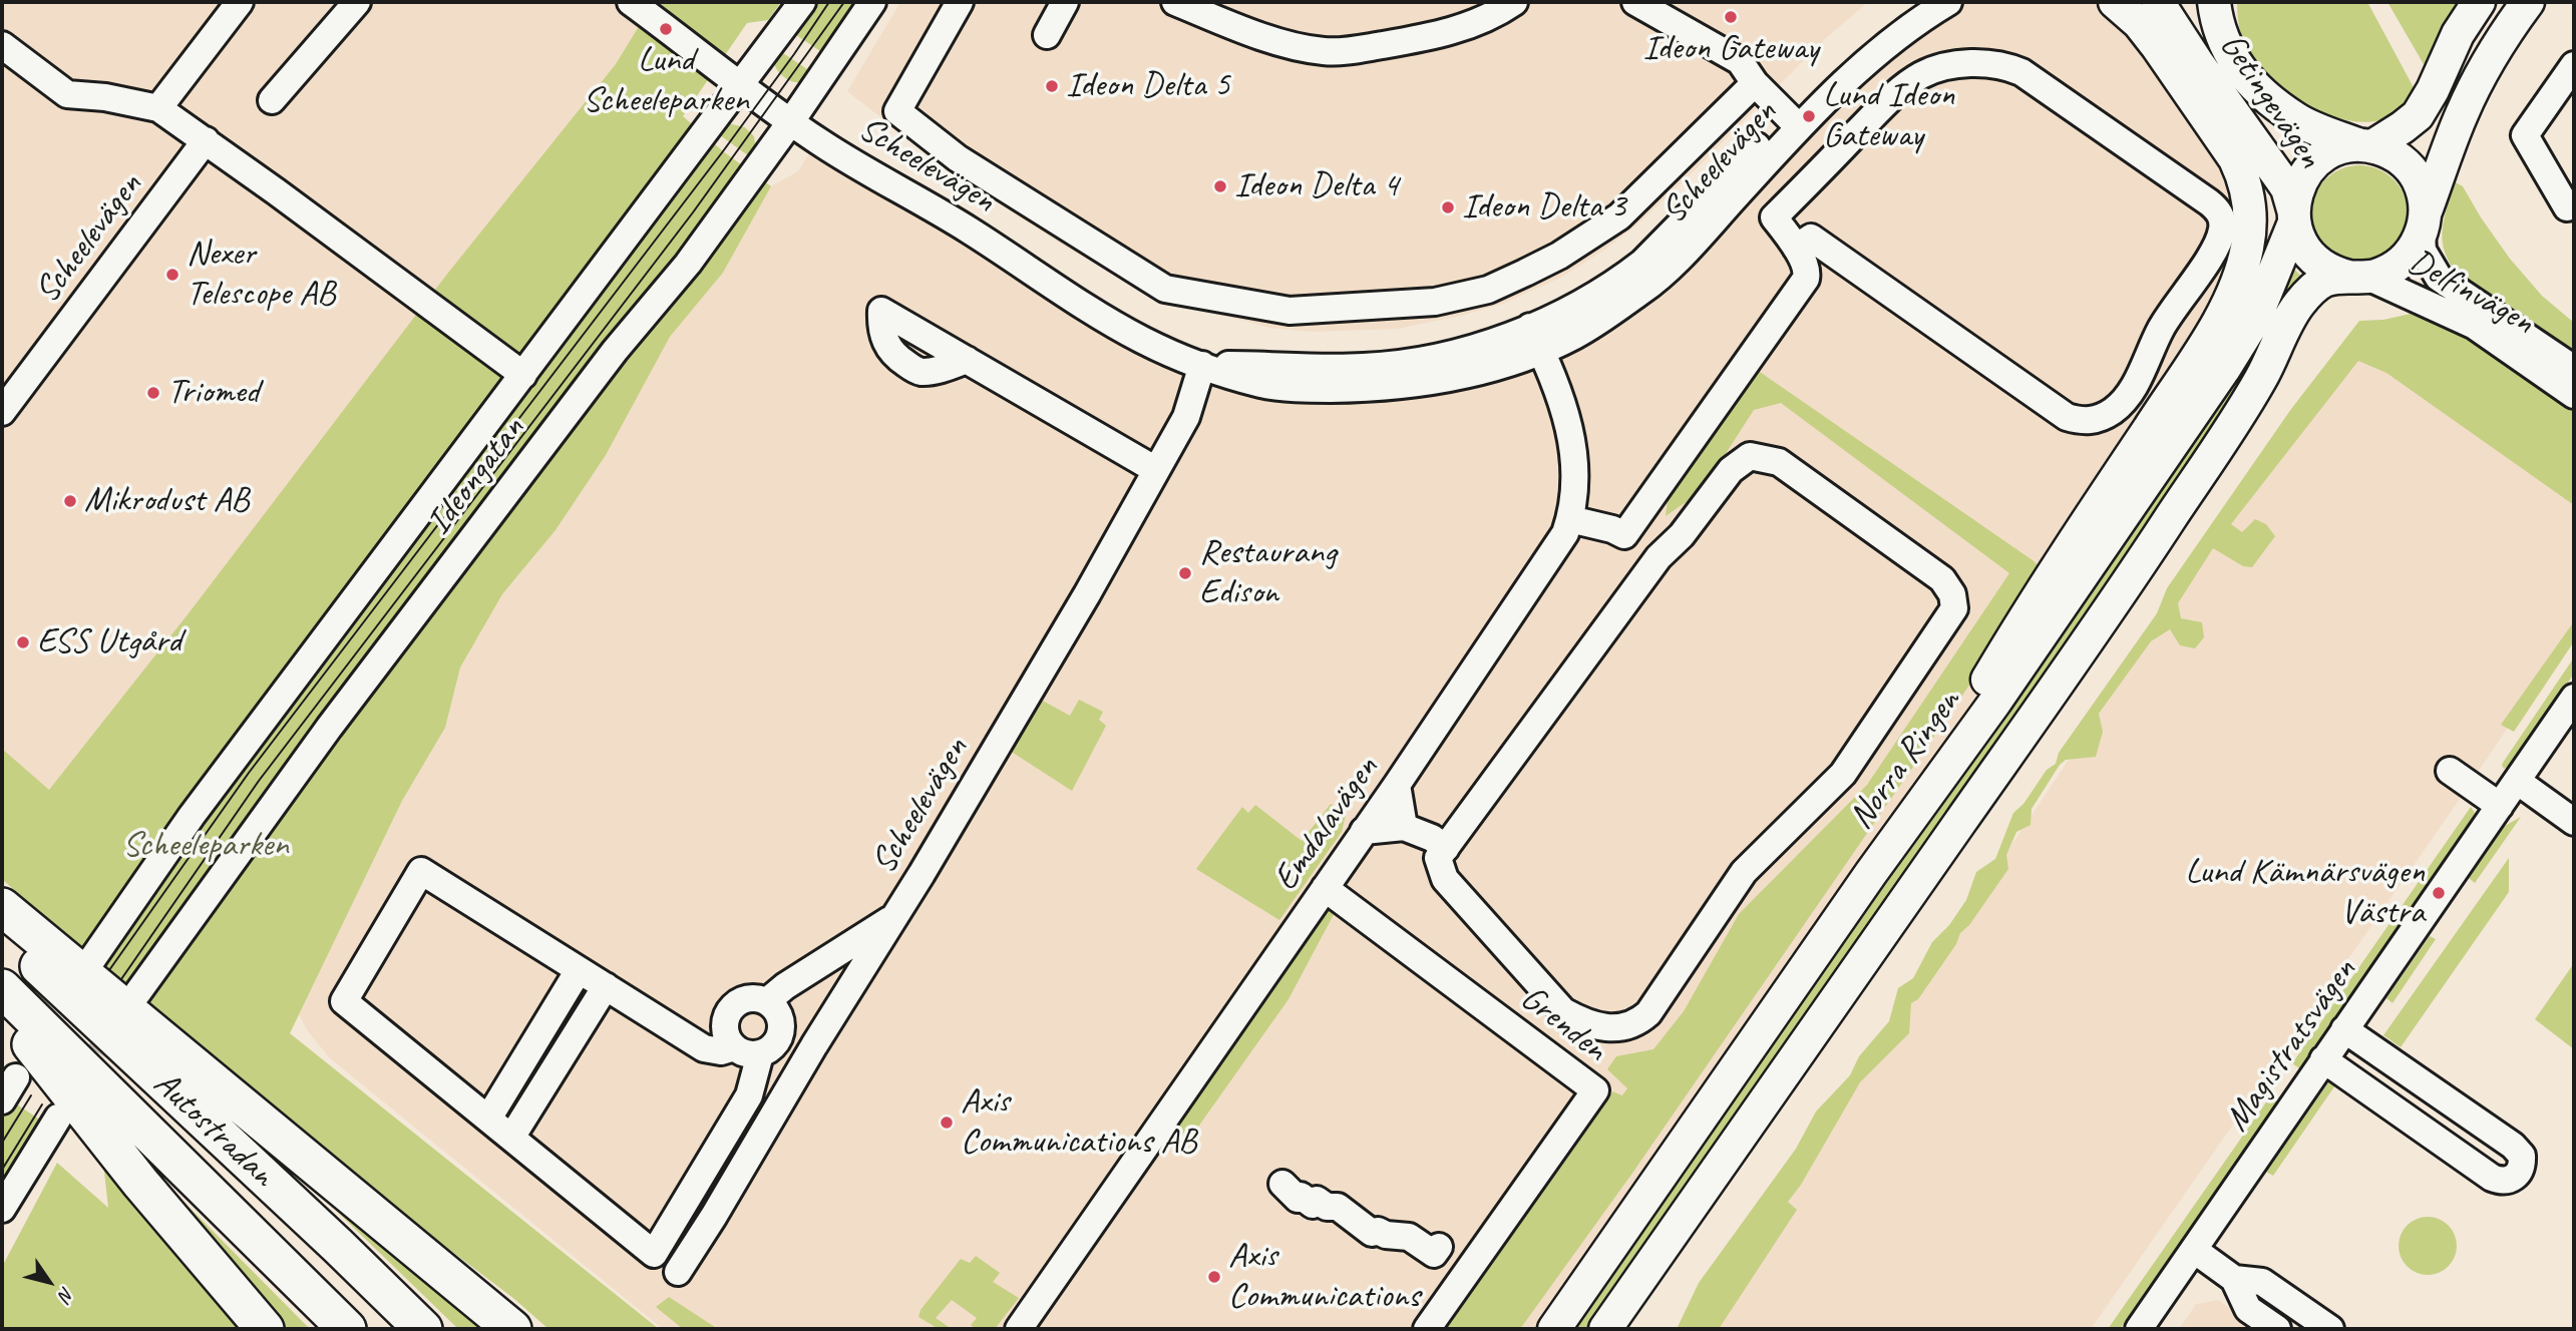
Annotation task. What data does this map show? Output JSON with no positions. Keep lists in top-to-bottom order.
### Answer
{
  "streets": {
    "highway": ["Autostradan"],
    "main road": ["Getingevägen", "Norra Ringen"],
    "street": [
      "Scheelevägen",
      "Delfinvägen",
      "Ideongatan",
      "Emdalavägen",
      "Grenden",
      "Magistratsvägen"
    ]
  },
  "crossings": [
    ["Getingevägen", "Delfinvägen"],
    ["Getingevägen", "Norra Ringen"],
    ["Scheelevägen", "Ideongatan"],
    ["Scheelevägen", "Emdalavägen"],
    ["Delfinvägen", "Norra Ringen"],
    ["Emdalavägen", "Grenden"]
  ],
  "parks": ["Scheeleparken"],
  "places": [
    "Ideon Gateway",
    "Lund Scheeleparken",
    "Ideon Delta 5",
    "Lund Ideon Gateway",
    "Ideon Delta 4",
    "Ideon Delta 3",
    "Nexer Telescope AB",
    "Triomed",
    "Mikrodust AB",
    "Restaurang Edison",
    "ESS Utgård",
    "Lund Kämnärsvägen Västra",
    "Axis Communications AB",
    "Axis Communications"
  ],
  "north": "bottom right"
}
